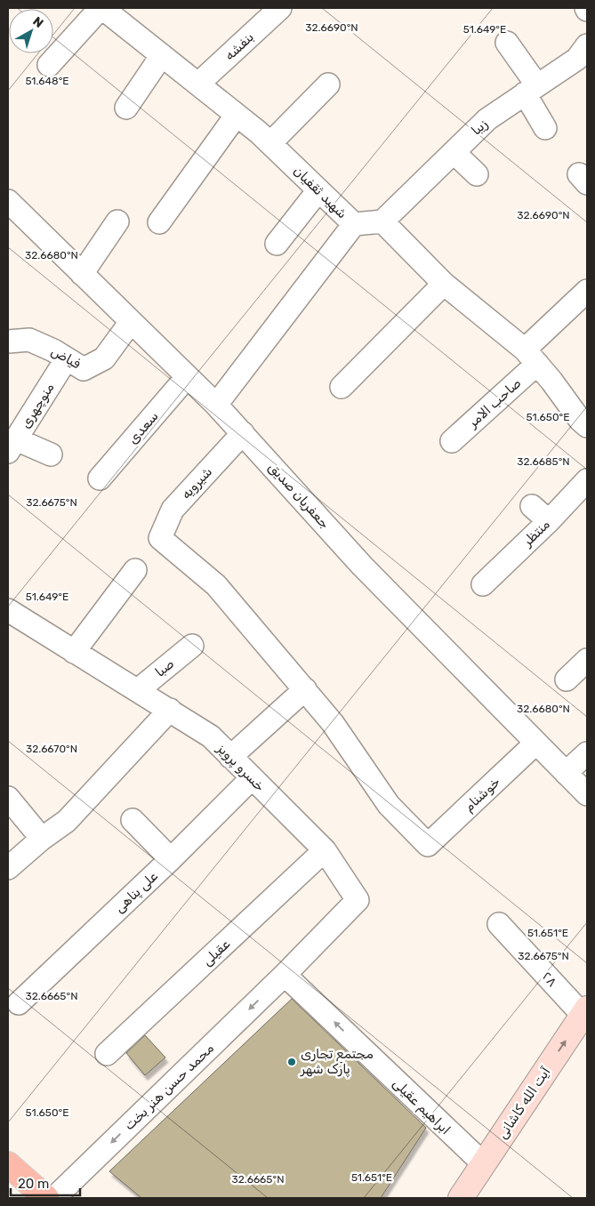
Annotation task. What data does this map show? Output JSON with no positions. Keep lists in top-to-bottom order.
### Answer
{
  "streets": {
    "main road": ["آیت الله کاشانی"],
    "street": [
      "بنفشه",
      "زیبا",
      "شهید ثقفیان",
      "فیاض",
      "صاحب الامر",
      "منوچهری",
      "سعدی",
      "شیرویه",
      "جعفریان صدیق",
      "منتظر",
      "صبا",
      "خسرو پرویز",
      "خوشنام",
      "علی پناهی",
      "عقیلی",
      "۲۸",
      "محمد حسن هنر بخت",
      "ابراهیم عقیلی"
    ]
  },
  "crossings": [
    ["بنفشه", "شهید ثقفیان"],
    ["زیبا", "شهید ثقفیان"],
    ["فیاض", "منوچهری"],
    ["فیاض", "جعفریان صدیق"],
    ["سعدی", "جعفریان صدیق"],
    ["شیرویه", "جعفریان صدیق"],
    ["شیرویه", "خوشنام"],
    ["جعفریان صدیق", "خوشنام"],
    ["صبا", "خسرو پرویز"],
    ["خسرو پرویز", "علی پناهی"],
    ["خسرو پرویز", "عقیلی"],
    ["خسرو پرویز", "محمد حسن هنر بخت"],
    ["خسرو پرویز", "ابراهیم عقیلی"],
    ["۲۸", "آیت الله کاشانی"],
    ["محمد حسن هنر بخت", "ابراهیم عقیلی"],
    ["آیت الله کاشانی", "ابراهیم عقیلی"]
  ],
  "one_way": ["محمد حسن هنر بخت", "آیت الله کاشانی", "ابراهیم عقیلی"],
  "places": ["مجتمع تجاری پارک شهر"],
  "scale_bar": "20 m",
  "north": "top right",
  "coordinates": [
    "32.6690°N",
    "51.649°E",
    "51.648°E",
    "32.6680°N",
    "51.650°E",
    "32.6685°N",
    "32.6675°N",
    "32.6670°N",
    "51.651°E",
    "32.6665°N"
  ]
}
